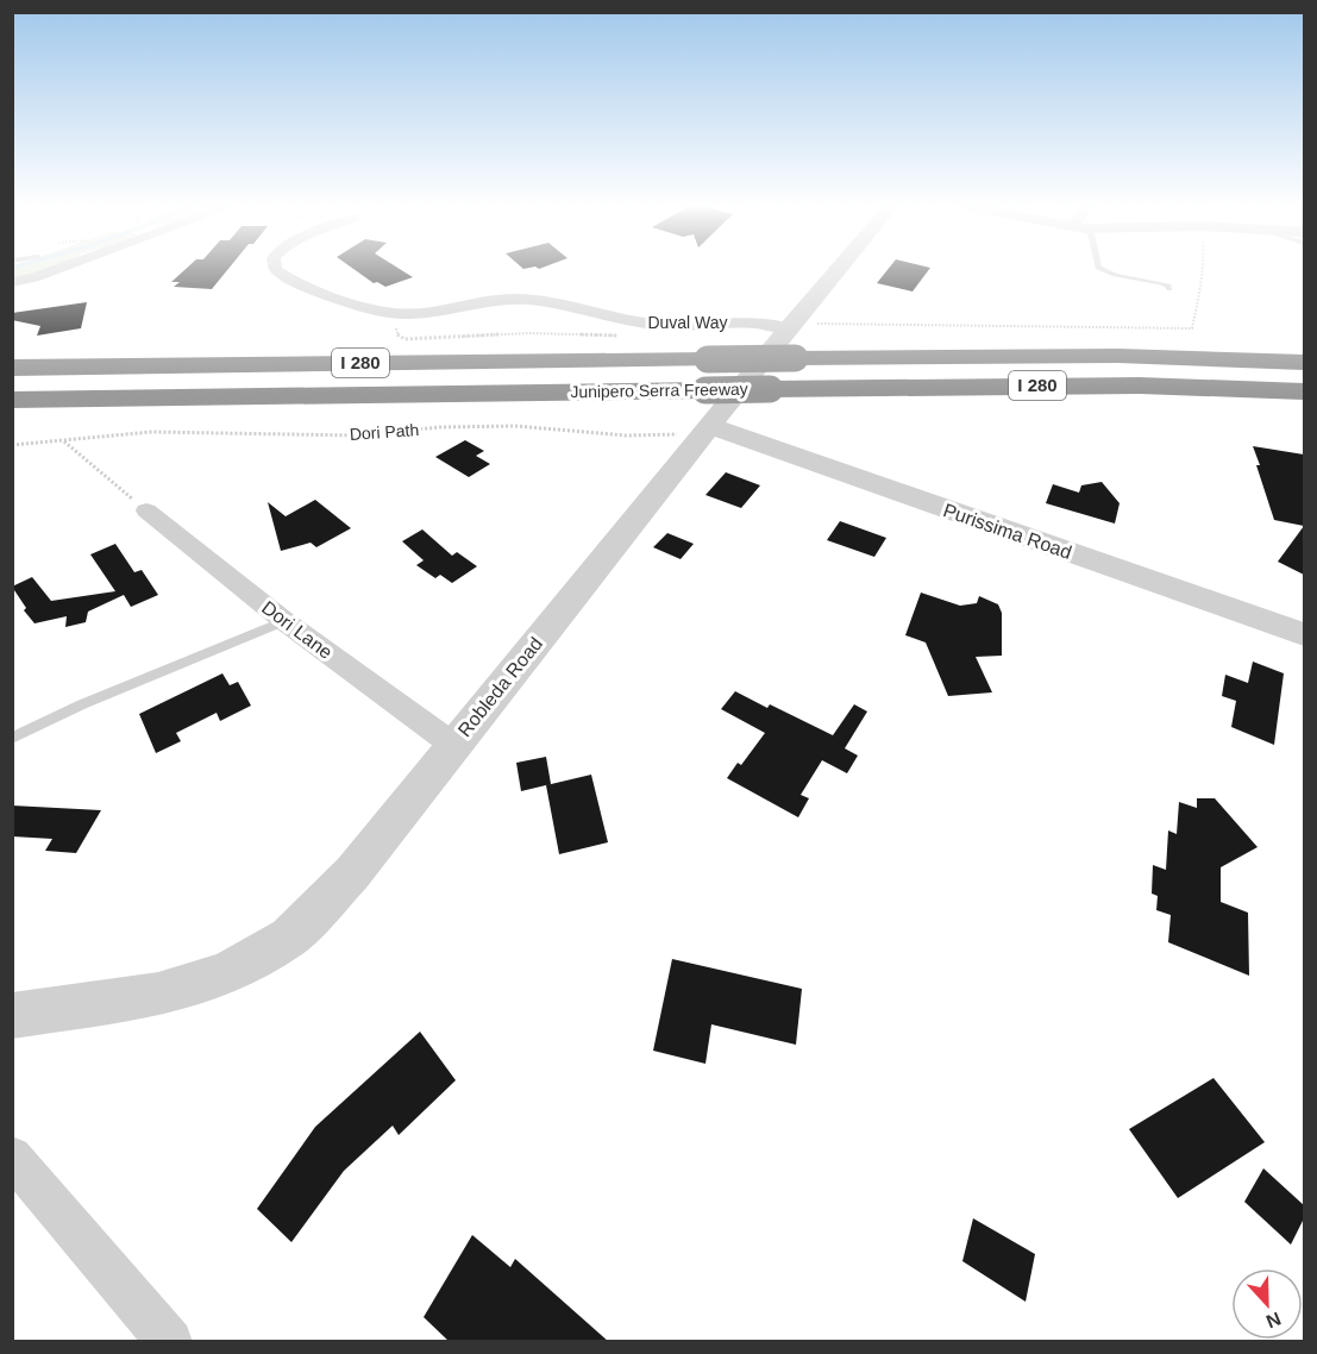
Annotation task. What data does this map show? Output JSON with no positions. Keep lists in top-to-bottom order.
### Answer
{
  "streets": {
    "highway": ["I 280", "Junipero Serra Freeway"],
    "street": [
      "Duval Way",
      "Purissima Road",
      "Dori Lane",
      "Robleda Road"
    ],
    "path": ["Dori Path"]
  },
  "crossings": [
    ["Duval Way", "Robleda Road"],
    ["Junipero Serra Freeway", "Dori Path"],
    ["Junipero Serra Freeway", "Purissima Road"],
    ["Junipero Serra Freeway", "Robleda Road"],
    ["Dori Path", "Purissima Road"],
    ["Dori Path", "Robleda Road"],
    ["Purissima Road", "Robleda Road"],
    ["Dori Lane", "Robleda Road"]
  ],
  "north": "bottom"
}
